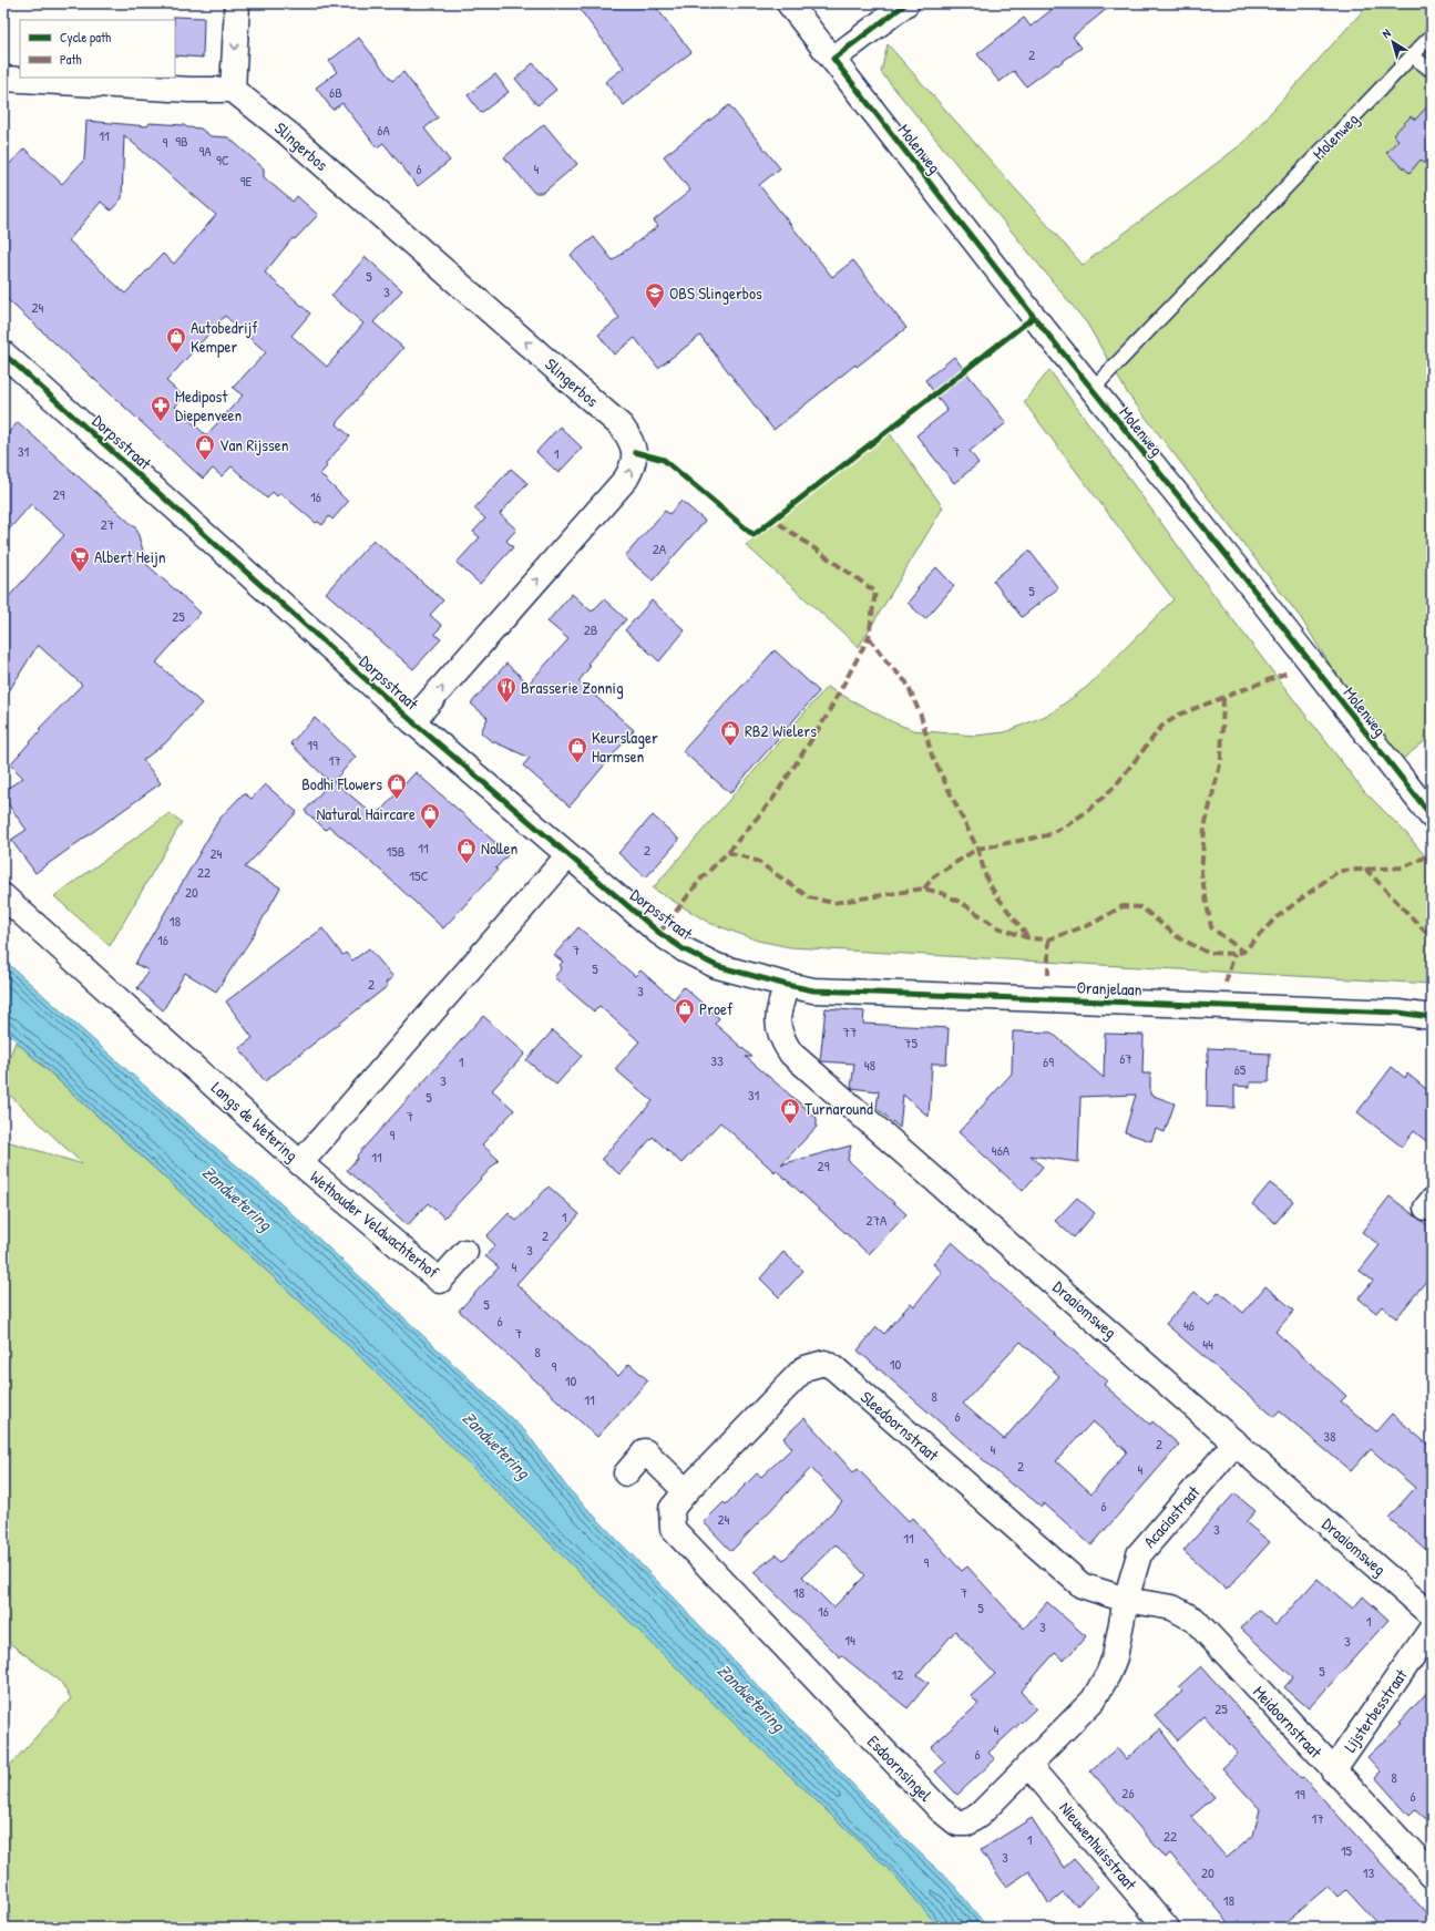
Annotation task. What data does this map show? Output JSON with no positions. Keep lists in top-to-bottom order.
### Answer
{
  "streets": {
    "street": [
      "Molenweg",
      "Slingerbos",
      "Dorpsstraat",
      "Oranjelaan",
      "Langs de Wetering",
      "Wethouder Veldwachterhof",
      "Draaiomsweg",
      "Sleedoornstraat",
      "Acaciastraat",
      "Lijsterbesstraat",
      "Meidoornstraat",
      "Esdoornsingel",
      "Nieuwenhuisstraat"
    ]
  },
  "crossings": [
    ["Slingerbos", "Dorpsstraat"],
    ["Dorpsstraat", "Oranjelaan"],
    ["Dorpsstraat", "Langs de Wetering"],
    ["Dorpsstraat", "Draaiomsweg"],
    ["Oranjelaan", "Draaiomsweg"],
    ["Langs de Wetering", "Wethouder Veldwachterhof"],
    ["Draaiomsweg", "Acaciastraat"],
    ["Sleedoornstraat", "Acaciastraat"],
    ["Sleedoornstraat", "Meidoornstraat"],
    ["Sleedoornstraat", "Esdoornsingel"],
    ["Acaciastraat", "Meidoornstraat"],
    ["Acaciastraat", "Esdoornsingel"],
    ["Lijsterbesstraat", "Meidoornstraat"],
    ["Meidoornstraat", "Esdoornsingel"],
    ["Esdoornsingel", "Nieuwenhuisstraat"]
  ],
  "water": ["Zandwetering"],
  "places": {
    "school or university": ["OBS Slingerbos"],
    "shop": [
      "Autobedrijf Kemper",
      "Van Rijssen",
      "RB2 Wielers",
      "Keurslager Harmsen",
      "Bodhi Flowers",
      "Natural Haircare",
      "Nollen",
      "Proef",
      "Turnaround"
    ],
    "pharmacy": ["Medipost Diepenveen"],
    "supermarket": ["Albert Heijn"],
    "restaurant": ["Brasserie Zonnig"]
  },
  "house_numbers": [
    "2",
    "6B",
    "6A",
    "11",
    "9B",
    "9",
    "9A",
    "9C",
    "6",
    "4",
    "9E",
    "5",
    "3",
    "24",
    "31",
    "7",
    "1",
    "29",
    "16",
    "27",
    "2A",
    "5",
    "25",
    "2B",
    "19",
    "17",
    "11",
    "2",
    "15B",
    "24",
    "22",
    "15C",
    "20",
    "18",
    "16",
    "7",
    "5",
    "2",
    "3",
    "77",
    "75",
    "67",
    "33",
    "1",
    "69",
    "48",
    "65",
    "3",
    "31",
    "5",
    "7",
    "9",
    "46A",
    "11",
    "29",
    "1",
    "27A",
    "2",
    "3",
    "4",
    "5",
    "6",
    "46",
    "7",
    "44",
    "8",
    "10",
    "9",
    "10",
    "8",
    "11",
    "6",
    "38",
    "2",
    "4",
    "2",
    "4",
    "6",
    "24",
    "3",
    "11",
    "9",
    "18",
    "7",
    "5",
    "16",
    "1",
    "3",
    "14",
    "3",
    "5",
    "12",
    "25",
    "4",
    "6",
    "8",
    "26",
    "19",
    "6",
    "17",
    "22",
    "1",
    "15",
    "3",
    "20",
    "13",
    "18"
  ],
  "legend": ["Cycle path", "Path"],
  "north": "top left"
}
